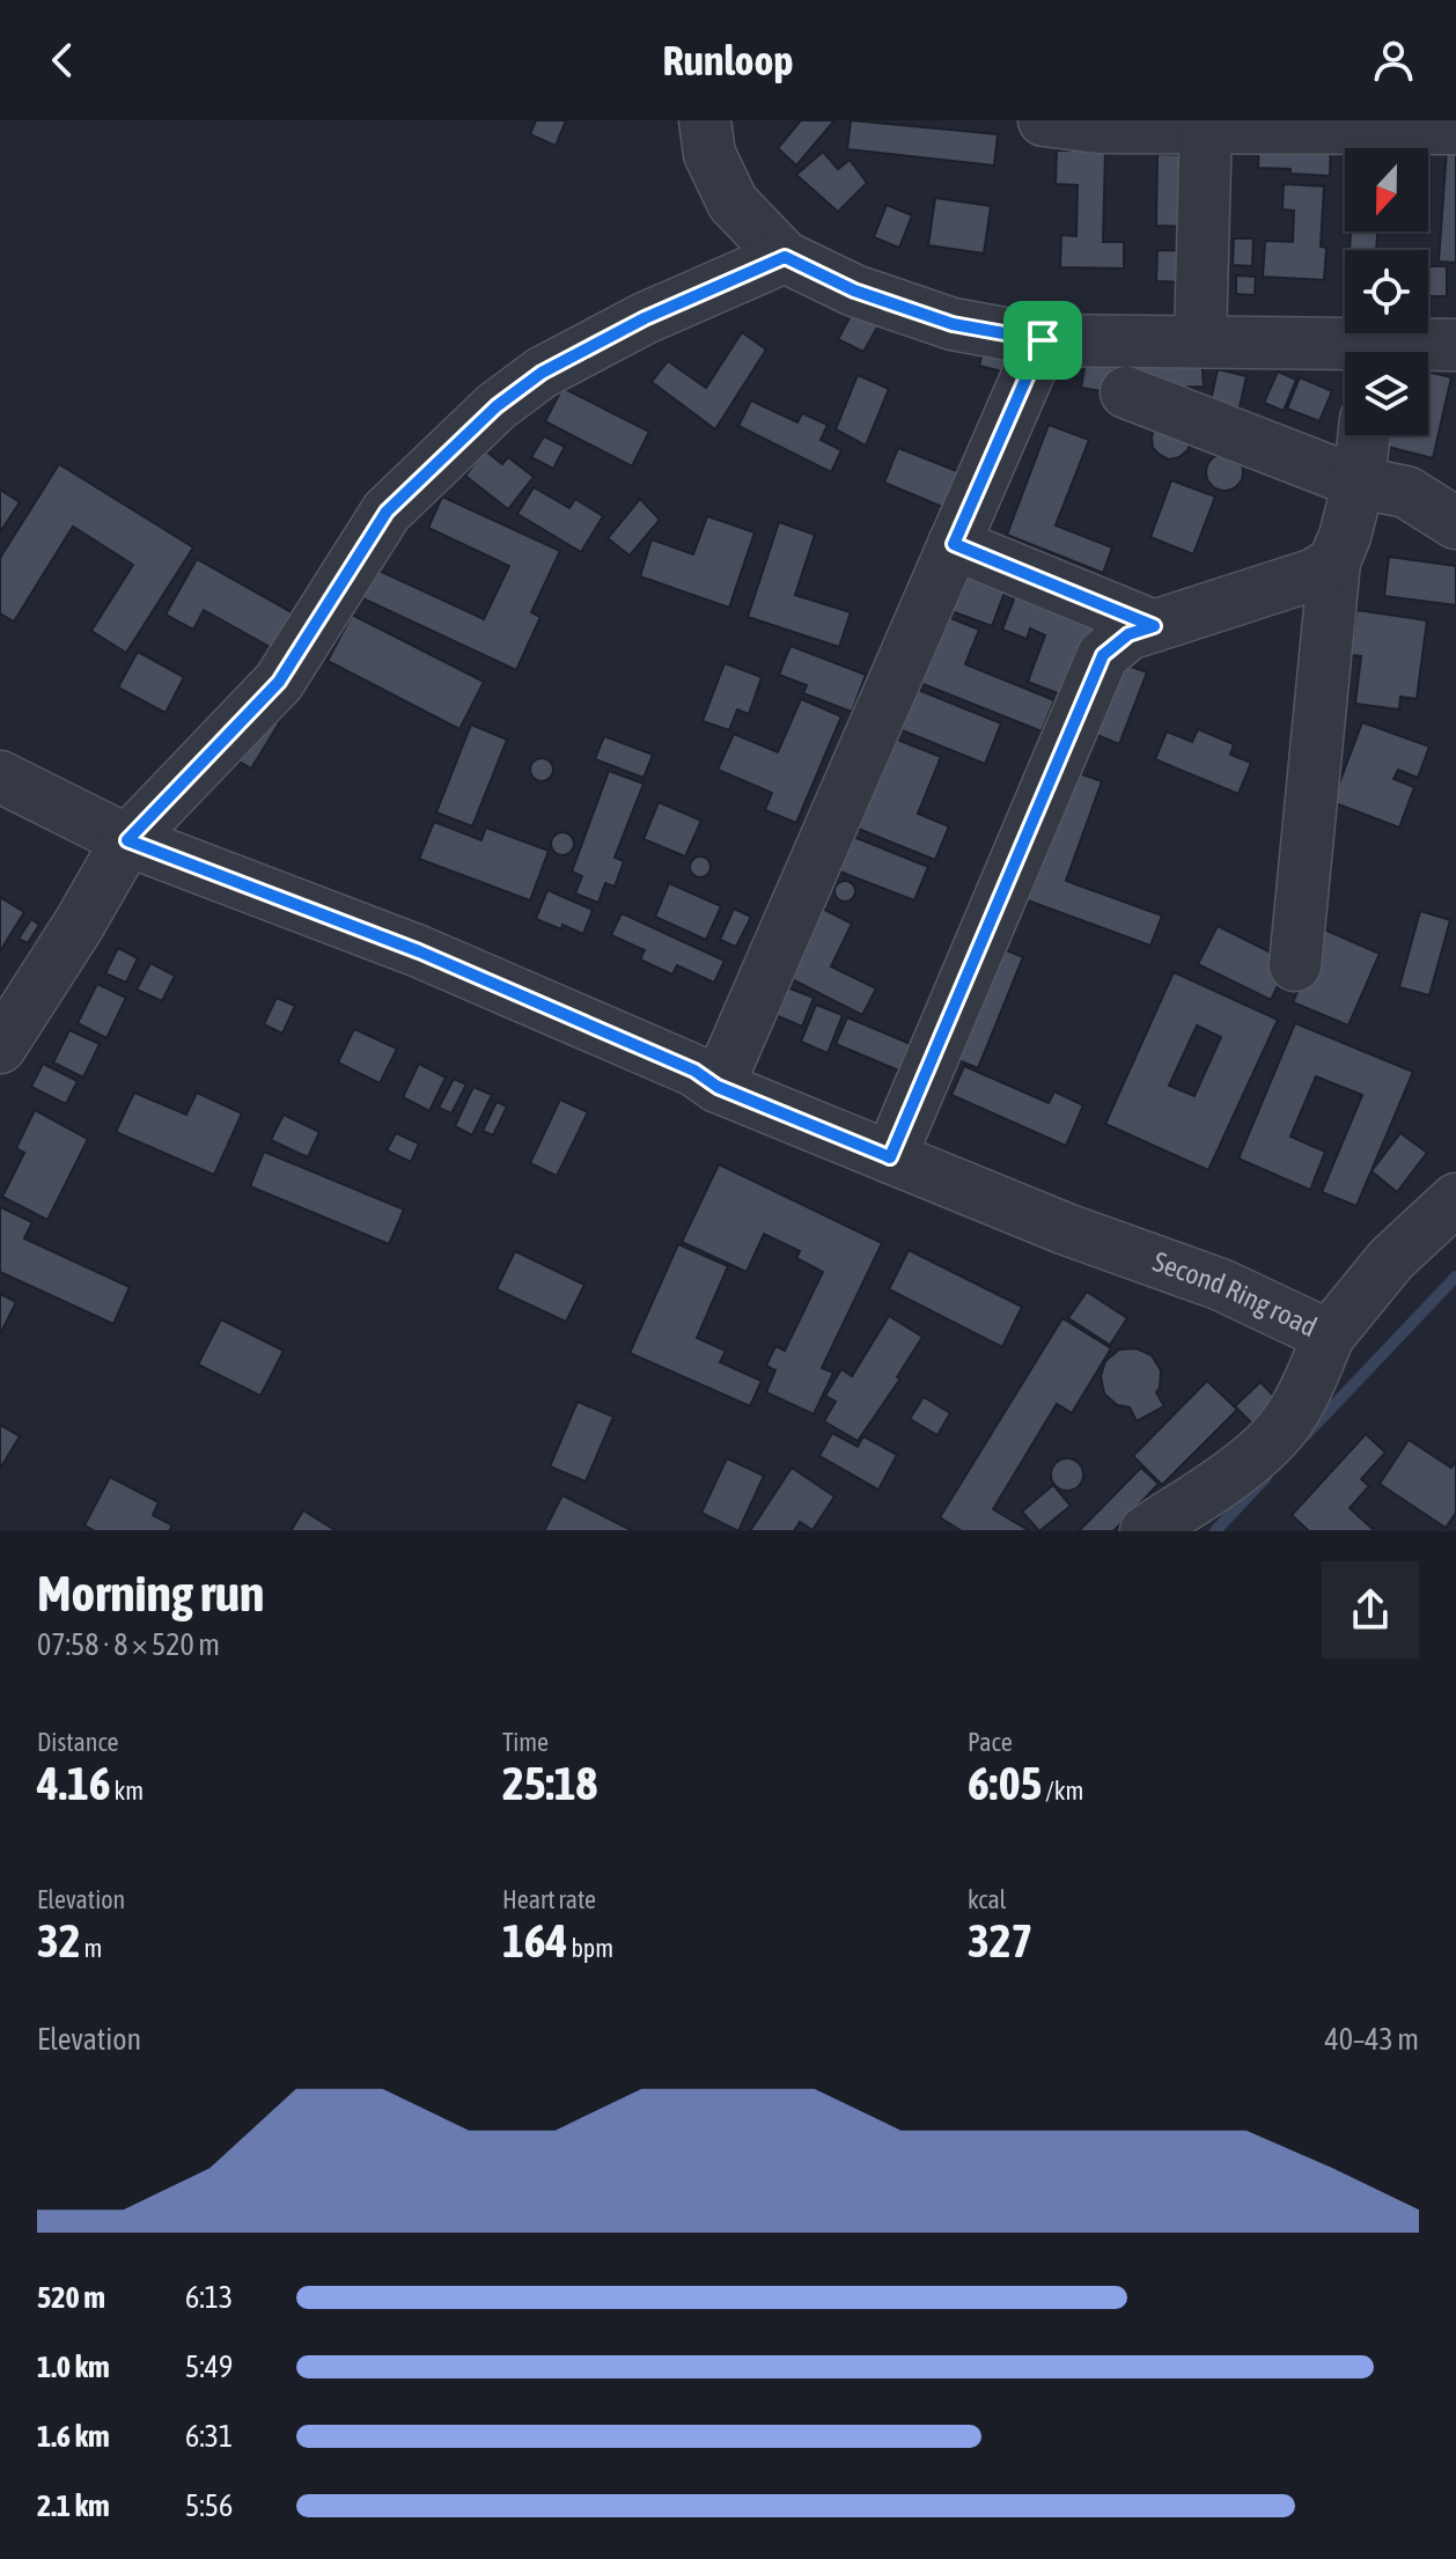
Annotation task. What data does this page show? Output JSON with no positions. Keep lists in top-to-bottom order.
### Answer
{
  "streets": {
    "street": ["Second Ring road"]
  },
  "north": "bottom",
  "page": {
    "header": "Runloop",
    "heading": ["Morning run", "07:58 · 8 × 520 m"],
    "stats": [
      ["Distance", "4.16 km"],
      ["Time", "25:18"],
      ["Pace", "6:05 /km"],
      ["Elevation", "32 m"],
      ["Heart rate", "164 bpm"],
      ["kcal", "327"]
    ],
    "chart": ["Elevation", "40–43 m"],
    "list": [
      {
        "name": "520 m",
        "note": "6:13"
      },
      {
        "name": "1.0 km",
        "note": "5:49"
      },
      {
        "name": "1.6 km",
        "note": "6:31"
      },
      {
        "name": "2.1 km",
        "note": "5:56"
      }
    ]
  }
}
